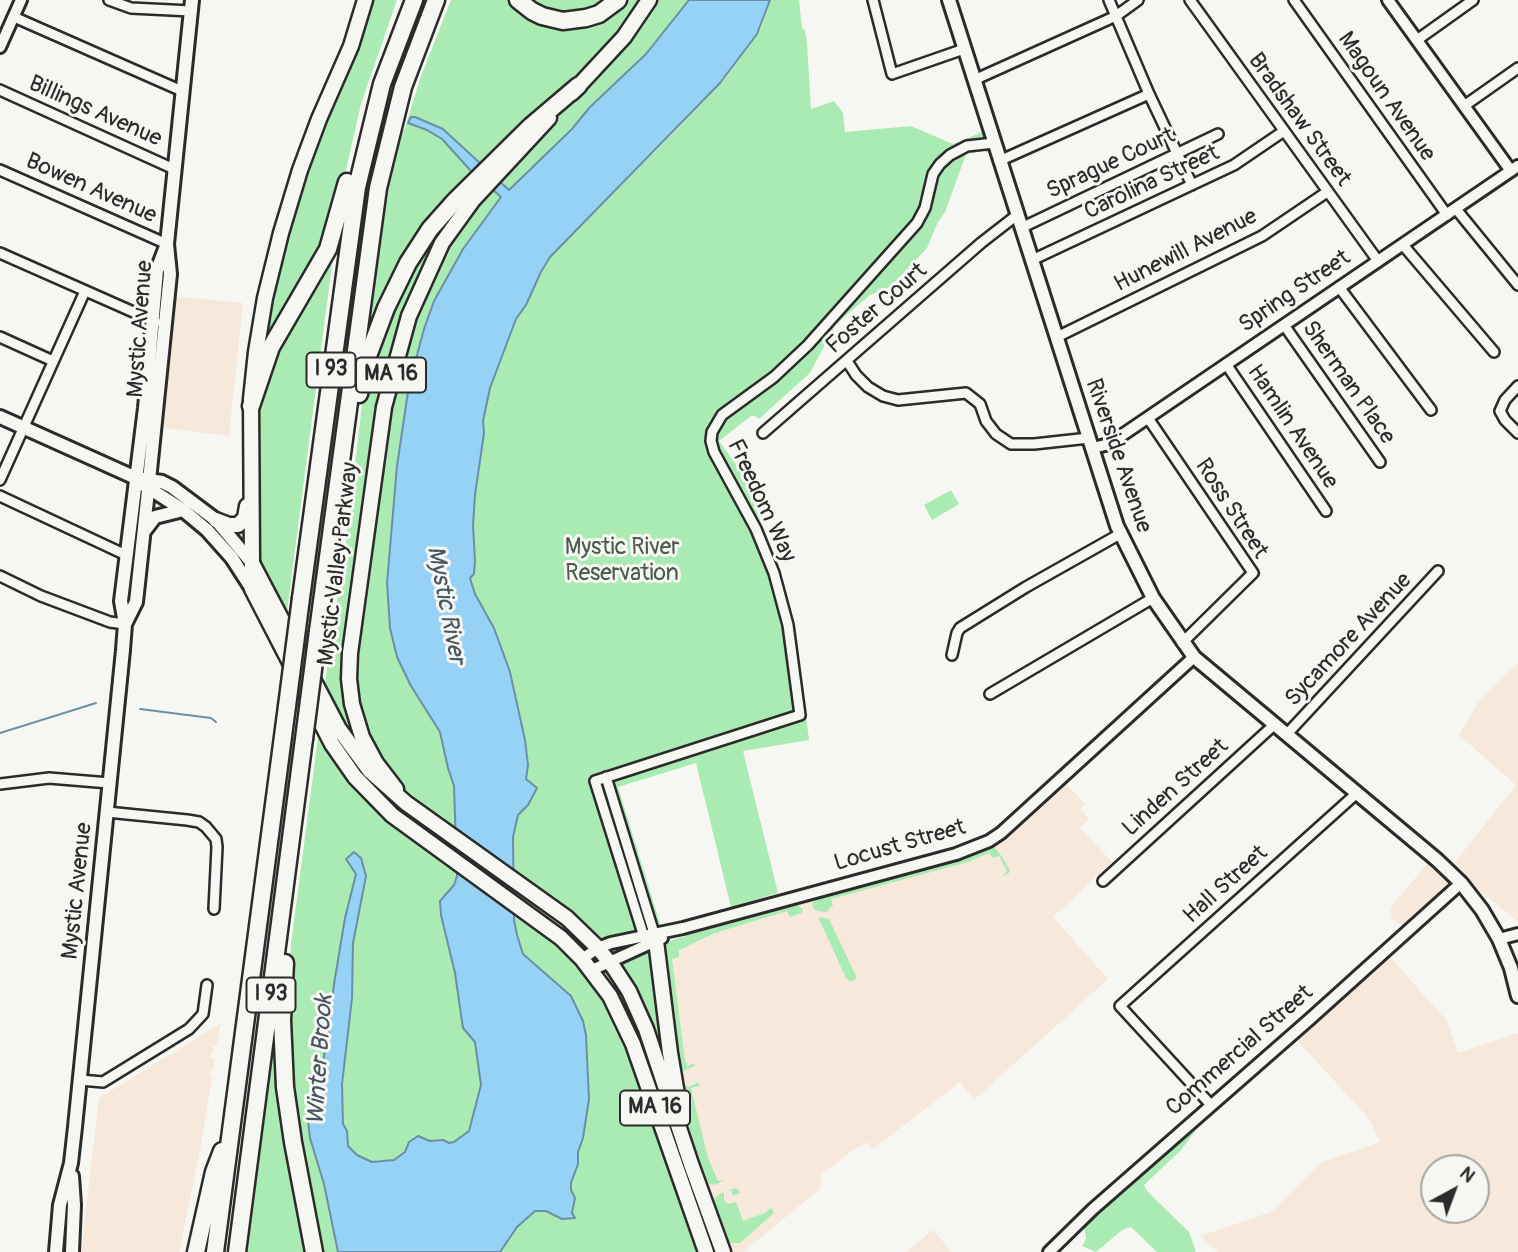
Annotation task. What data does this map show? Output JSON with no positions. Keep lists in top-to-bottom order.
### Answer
{
  "streets": {
    "highway": ["I 93"],
    "main road": [
      "Mystic Avenue",
      "MA 16",
      "Riverside Avenue",
      "Mystic Valley Parkway"
    ],
    "street": [
      "Magoun Avenue",
      "Billings Avenue",
      "Bradshaw Street",
      "Sprague Court",
      "Carolina Street",
      "Bowen Avenue",
      "Hunewill Avenue",
      "Spring Street",
      "Foster Court",
      "Sherman Place",
      "Hamlin Avenue",
      "Freedom Way",
      "Ross Street",
      "Sycamore Avenue",
      "Linden Street",
      "Locust Street",
      "Hall Street",
      "Commercial Street"
    ]
  },
  "crossings": [
    ["Magoun Avenue", "Spring Street"],
    ["Billings Avenue", "Mystic Avenue"],
    ["Bradshaw Street", "Carolina Street"],
    ["Bradshaw Street", "Hunewill Avenue"],
    ["Bradshaw Street", "Spring Street"],
    ["Sprague Court", "Foster Court"],
    ["Sprague Court", "Riverside Avenue"],
    ["Carolina Street", "Riverside Avenue"],
    ["Bowen Avenue", "Mystic Avenue"],
    ["Hunewill Avenue", "Riverside Avenue"],
    ["Spring Street", "Sherman Place"],
    ["Spring Street", "Hamlin Avenue"],
    ["Spring Street", "Riverside Avenue"],
    ["Spring Street", "Ross Street"],
    ["Foster Court", "Riverside Avenue"],
    ["Riverside Avenue", "Freedom Way"],
    ["Riverside Avenue", "Ross Street"],
    ["Riverside Avenue", "Sycamore Avenue"],
    ["Riverside Avenue", "Linden Street"],
    ["Riverside Avenue", "Locust Street"],
    ["Riverside Avenue", "Hall Street"],
    ["Riverside Avenue", "Commercial Street"],
    ["Freedom Way", "Locust Street"],
    ["Mystic Valley Parkway", "Locust Street"],
    ["Hall Street", "Commercial Street"]
  ],
  "water": ["Mystic River", "Winter Brook"],
  "parks": ["Mystic River Reservation"],
  "north": "top right"
}
